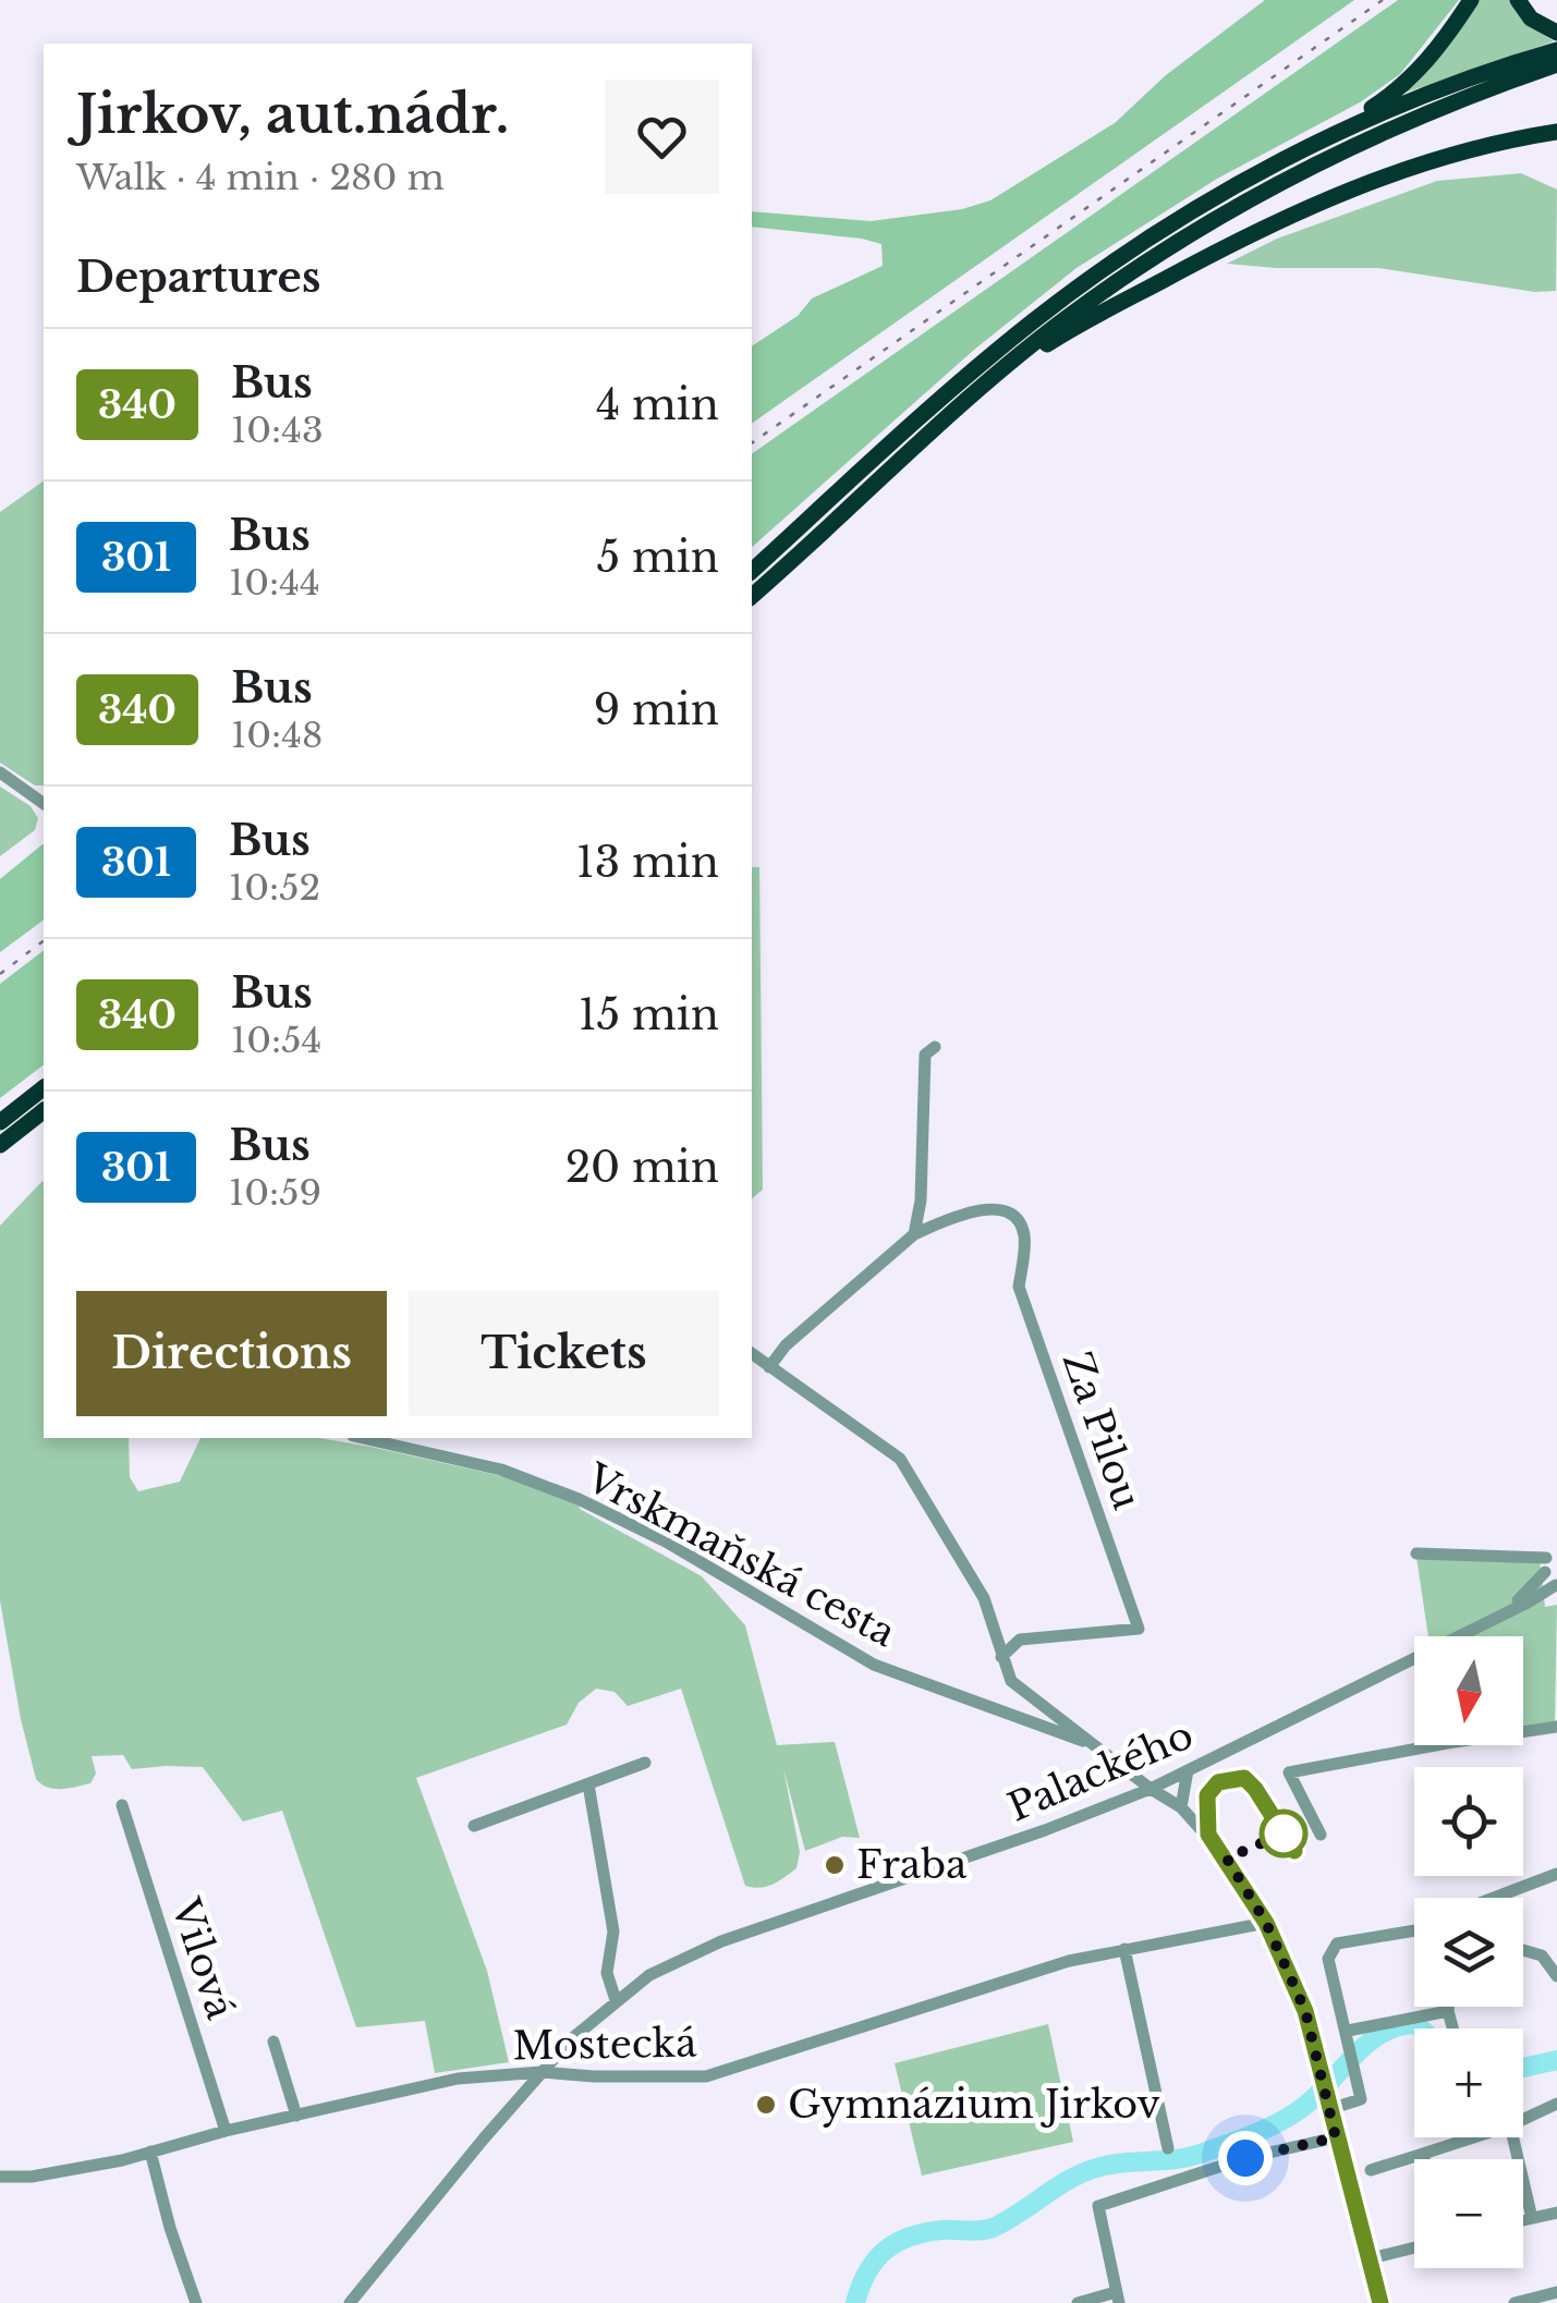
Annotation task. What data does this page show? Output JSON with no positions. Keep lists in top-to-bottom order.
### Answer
{
  "streets": {
    "street": [
      "Za Pilou",
      "Vrskmaňská cesta",
      "Palackého",
      "Vilová",
      "Mostecká"
    ]
  },
  "crossings": [
    ["Palackého", "Mostecká"],
    ["Vilová", "Mostecká"]
  ],
  "places": ["Fraba", "Gymnázium Jirkov"],
  "lines": ["bus line 340"],
  "north": "bottom",
  "page": {
    "heading": [
      ["Jirkov, aut.nádr.", "Walk · 4 min · 280 m"],
      "Departures"
    ],
    "list": [
      {
        "mark": "340",
        "name": "Bus",
        "note": "10:43",
        "value": "4 min"
      },
      {
        "mark": "301",
        "name": "Bus",
        "note": "10:44",
        "value": "5 min"
      },
      {
        "mark": "340",
        "name": "Bus",
        "note": "10:48",
        "value": "9 min"
      },
      {
        "mark": "301",
        "name": "Bus",
        "note": "10:52",
        "value": "13 min"
      },
      {
        "mark": "340",
        "name": "Bus",
        "note": "10:54",
        "value": "15 min"
      },
      {
        "mark": "301",
        "name": "Bus",
        "note": "10:59",
        "value": "20 min"
      }
    ],
    "buttons": ["Directions", "Tickets"],
    "map_buttons": ["+", "−"]
  }
}
